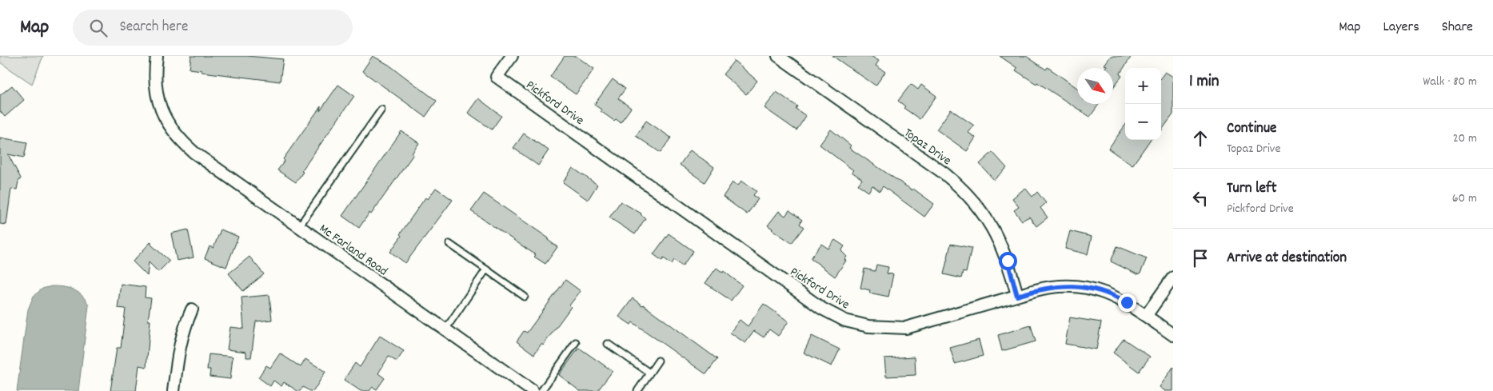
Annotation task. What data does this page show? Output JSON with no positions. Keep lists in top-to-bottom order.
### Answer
{
  "streets": {
    "street": ["Pickford Drive", "Topaz Drive", "Mc Farland Road"]
  },
  "crossings": [
    ["Pickford Drive", "Topaz Drive"]
  ],
  "north": "bottom right",
  "page": {
    "header": "Map",
    "search": "Search here",
    "nav": ["Map", "Layers", "Share"],
    "heading": ["1 min", "Walk · 80 m"],
    "map_buttons": ["+", "−"],
    "list": [
      ["Continue", "Topaz Drive", "20 m"],
      ["Turn left", "Pickford Drive", "60 m"],
      "Arrive at destination"
    ]
  }
}
